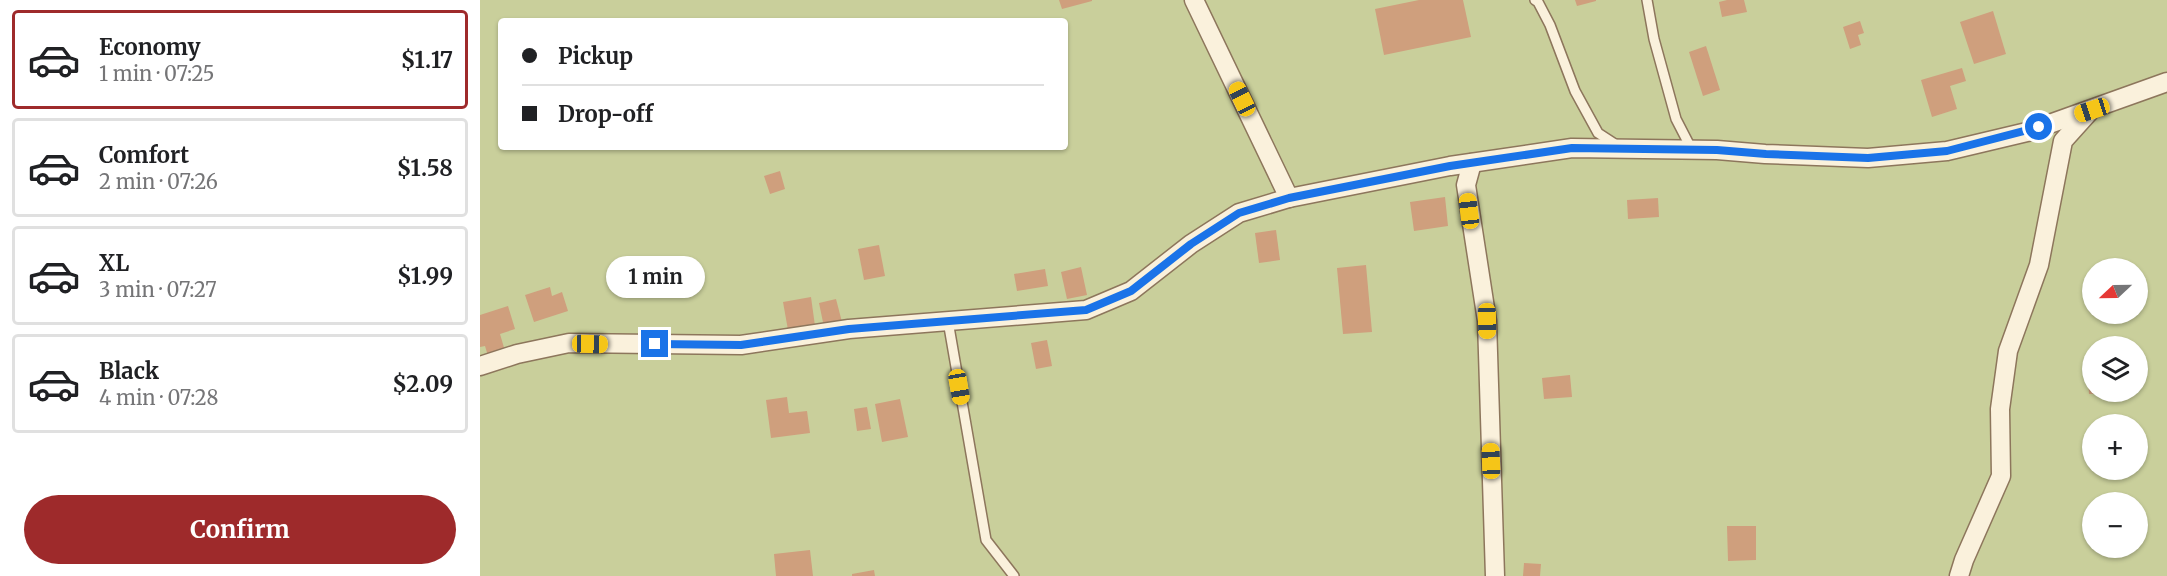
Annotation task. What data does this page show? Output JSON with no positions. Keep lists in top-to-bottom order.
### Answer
{
  "north": "left",
  "page": {
    "list": [
      {
        "name": "Economy",
        "note": "1 min · 07:25",
        "value": "$1.17"
      },
      {
        "name": "Comfort",
        "note": "2 min · 07:26",
        "value": "$1.58"
      },
      {
        "name": "XL",
        "note": "3 min · 07:27",
        "value": "$1.99"
      },
      {
        "name": "Black",
        "note": "4 min · 07:28",
        "value": "$2.09"
      }
    ],
    "banner": ["Pickup", "Drop-off"],
    "bubble": "1 min",
    "map_buttons": ["+", "−"],
    "buttons": "Confirm"
  }
}
